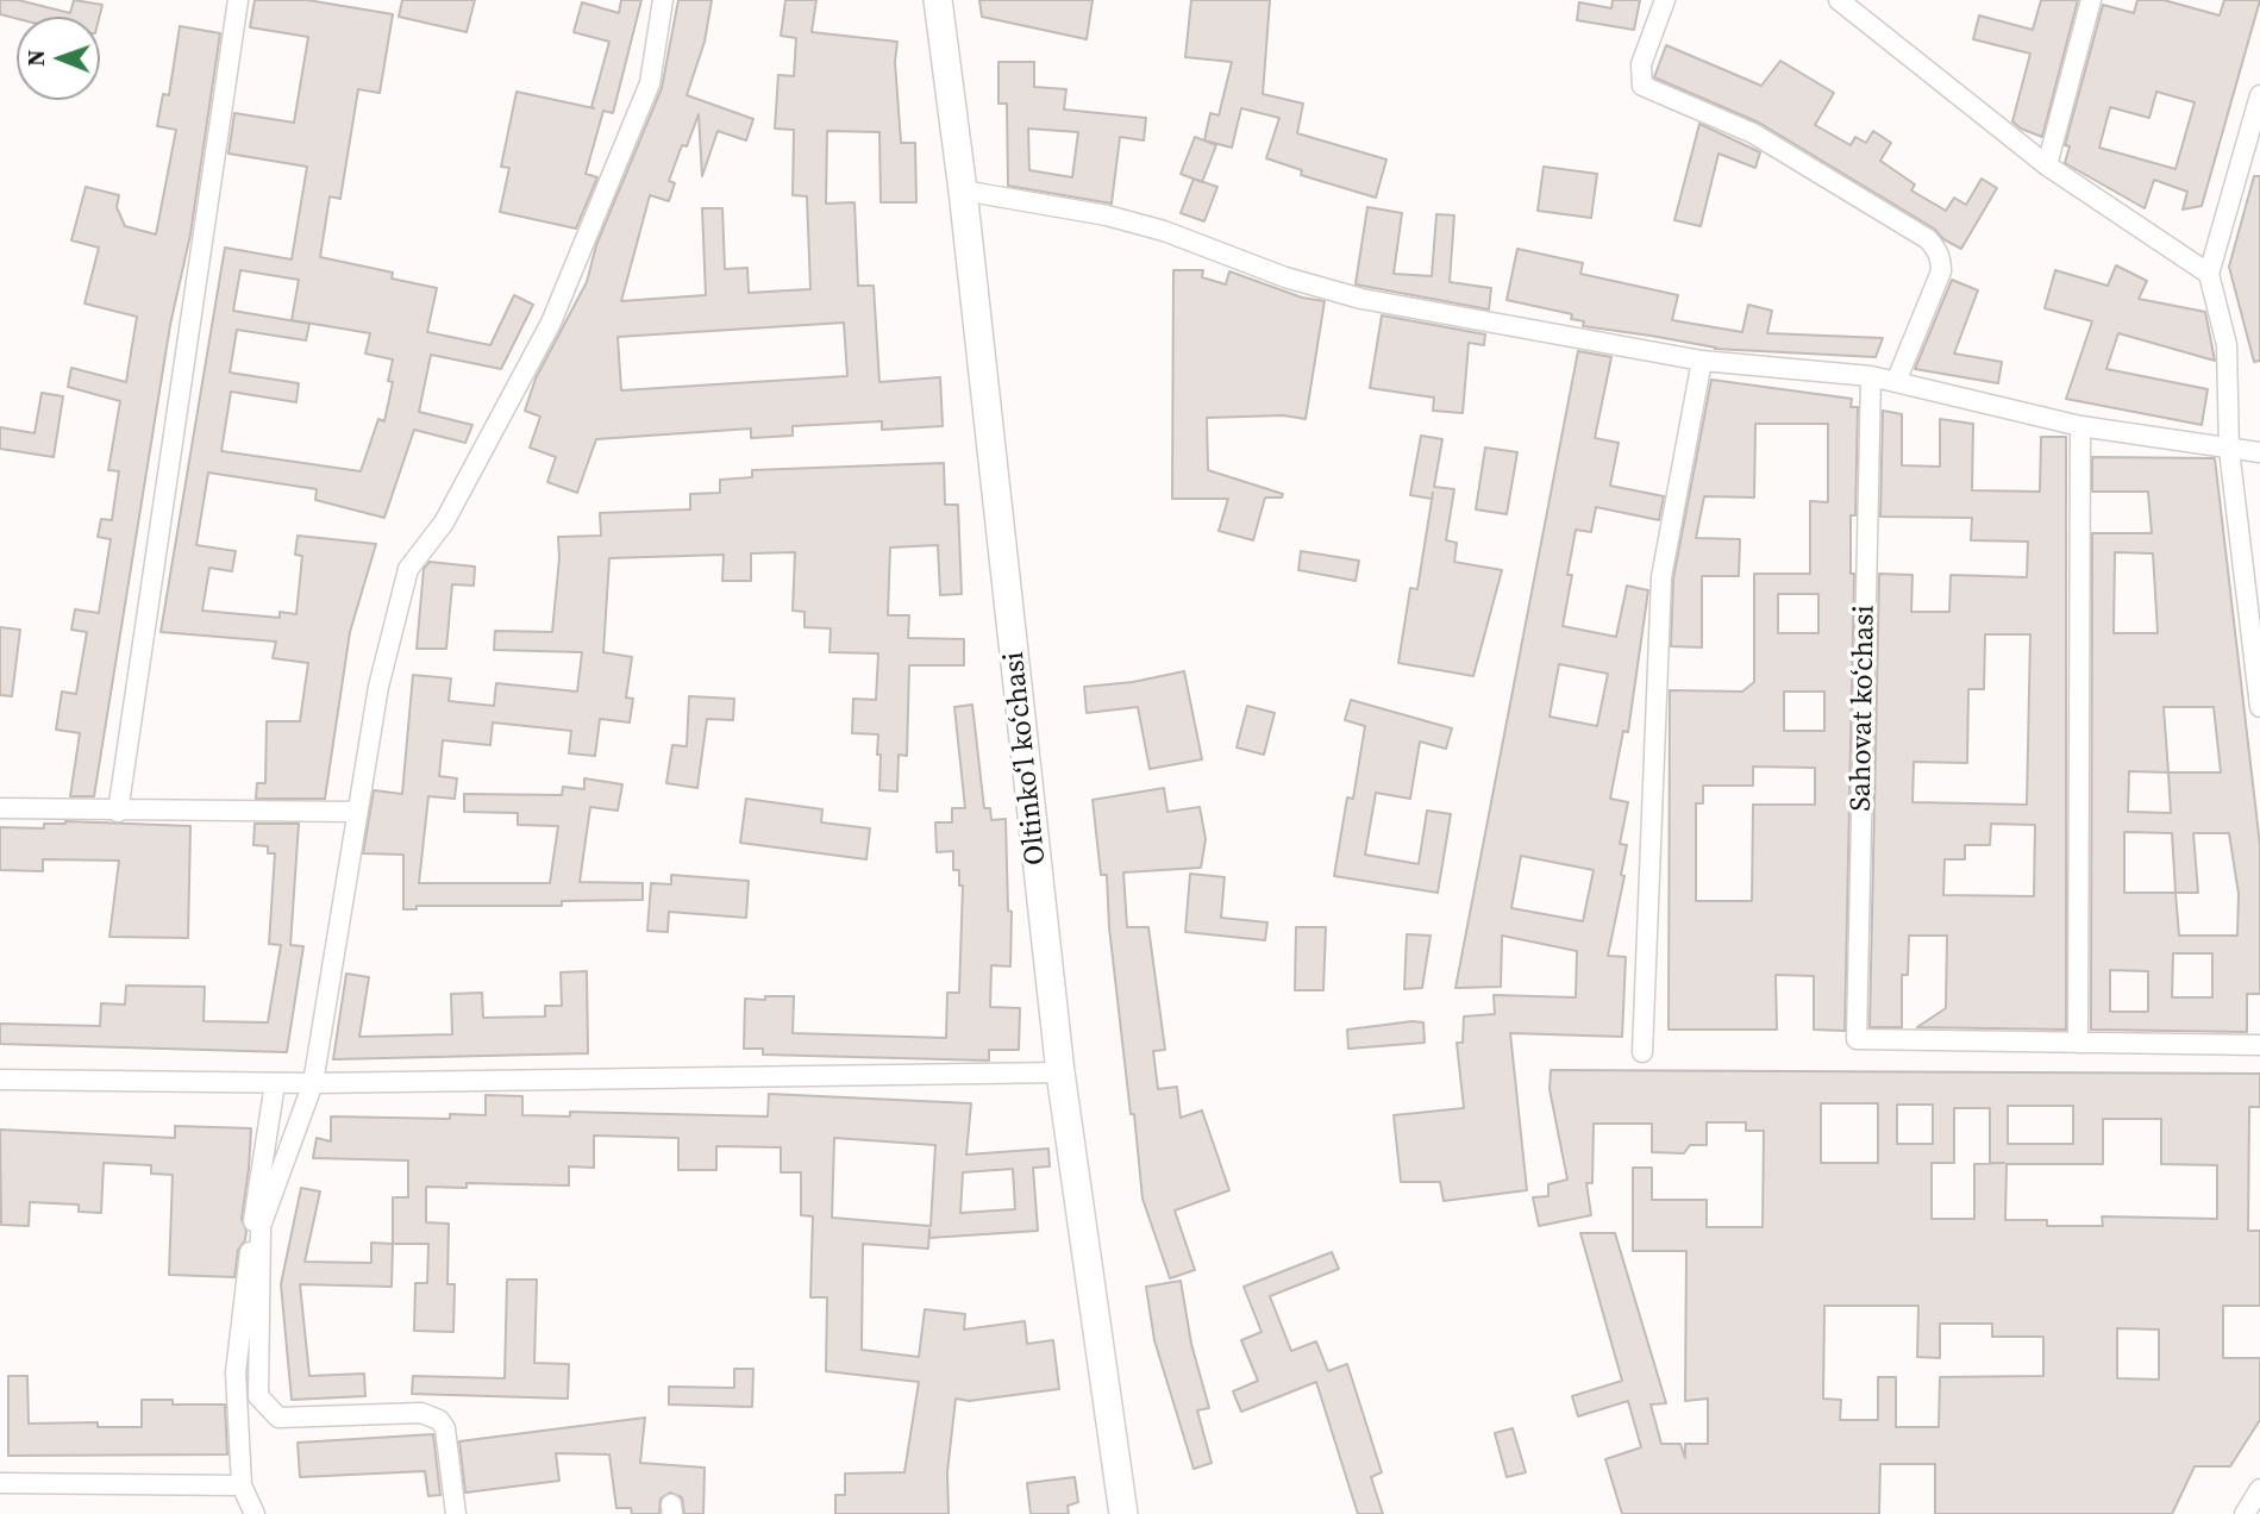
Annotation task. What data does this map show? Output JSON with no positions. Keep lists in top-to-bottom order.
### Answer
{
  "streets": {
    "main road": ["Oltinkoʻl koʻchasi"],
    "street": ["Sahovat koʻchasi"]
  },
  "north": "left"
}
